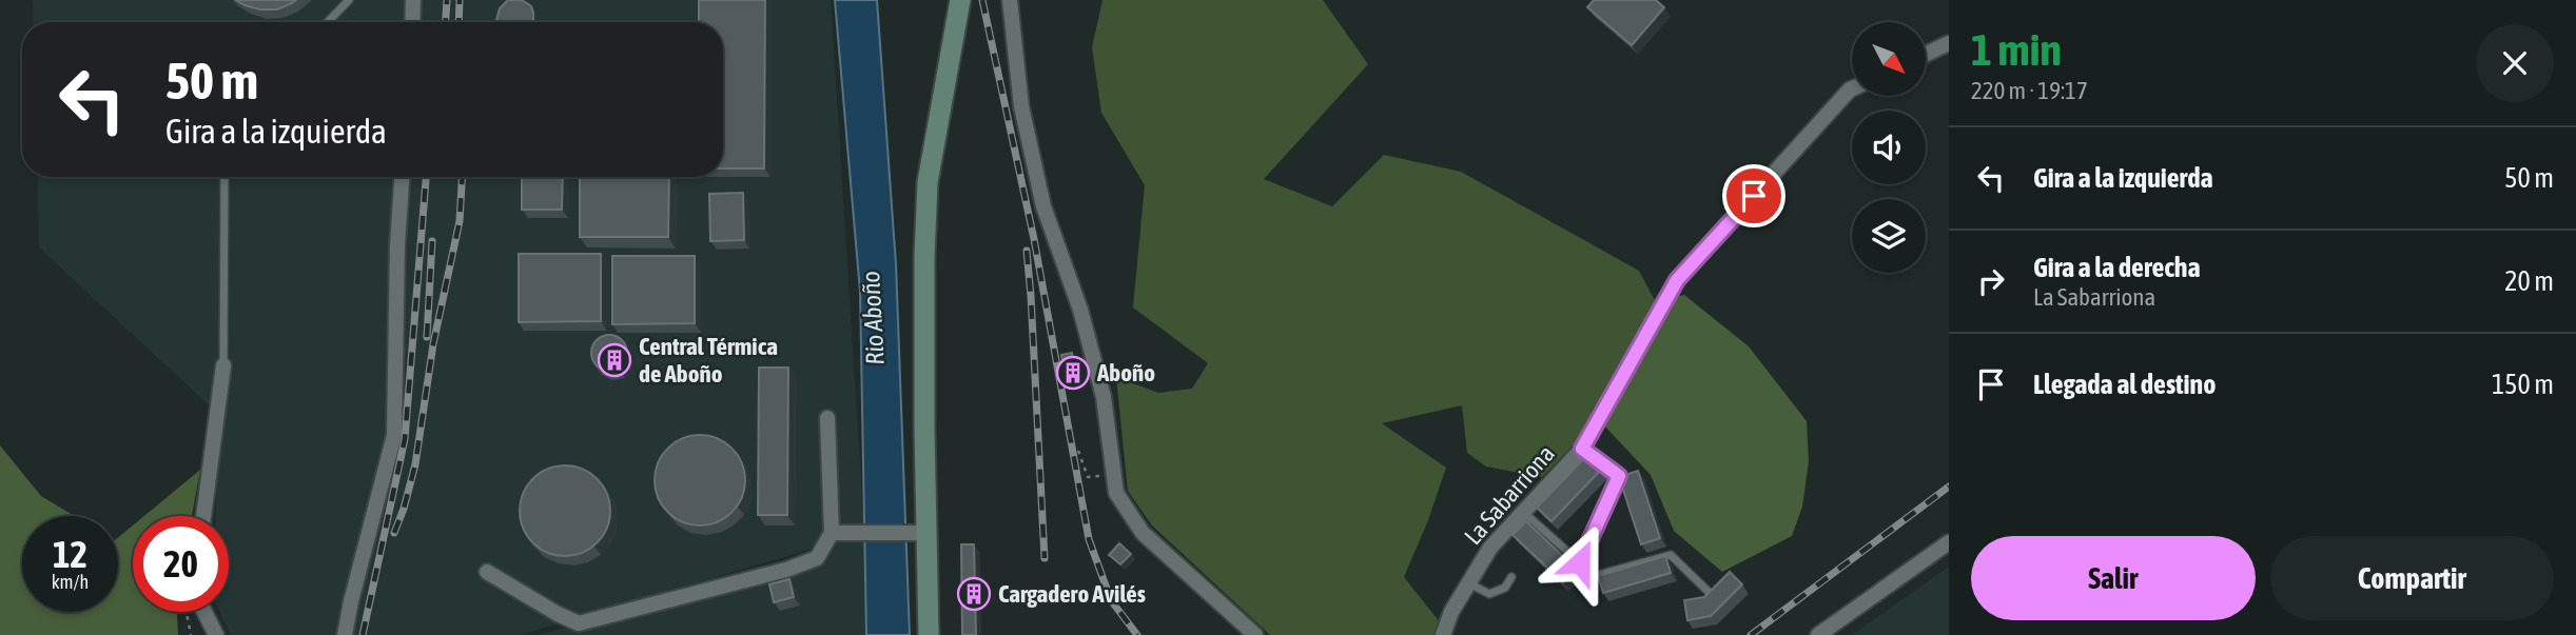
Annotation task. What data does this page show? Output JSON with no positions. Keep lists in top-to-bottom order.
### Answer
{
  "streets": {
    "street": ["La Sabarriona"]
  },
  "water": ["Rio Aboño"],
  "places": {
    "building": ["Central Térmica de Aboño", "Aboño", "Cargadero Avilés"]
  },
  "north": "bottom right",
  "page": {
    "heading": ["1 min", "220 m · 19:17"],
    "turn": ["50 m", "Gira a la izquierda"],
    "list": [
      {
        "name": "Gira a la izquierda",
        "value": "50 m"
      },
      {
        "name": "Gira a la derecha",
        "note": "La Sabarriona",
        "value": "20 m"
      },
      {
        "name": "Llegada al destino",
        "value": "150 m"
      }
    ],
    "speed": "12 km/h",
    "limit": "20",
    "buttons": ["Salir", "Compartir"]
  }
}
